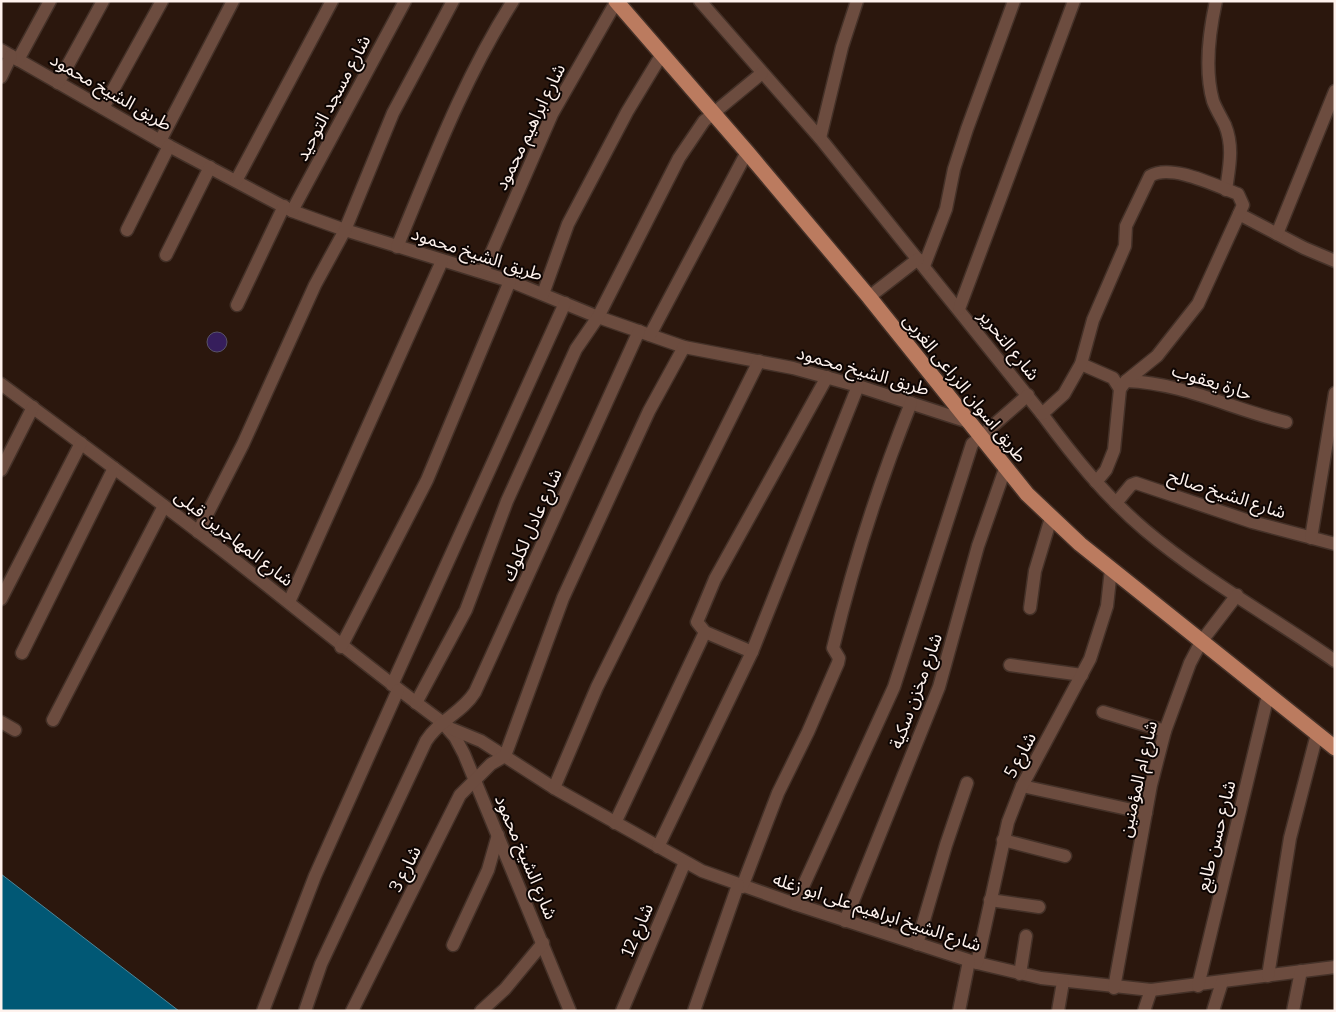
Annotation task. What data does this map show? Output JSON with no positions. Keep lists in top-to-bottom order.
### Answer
{
  "streets": {
    "main road": ["طريق اسوان الزراعى الغربى"],
    "street": [
      "طريق الشيخ محمود",
      "شارع مسجد التوحيد",
      "شارع ابراهيم محمود",
      "شارع التحرير",
      "حارة يعقوب",
      "شارع الشيخ صالح",
      "شارع عادل لكلوك",
      "شارع المهاجرين قبلى",
      "شارع مخزن سكية",
      "شارع 5",
      "شارع ام المؤمنين",
      "شارع حسن طايع",
      "شارع الشيخ محمود",
      "شارع 3",
      "شارع الشيخ ابراهيم على ابو زغله",
      "شارع 12"
    ]
  },
  "crossings": [
    ["طريق الشيخ محمود", "شارع مسجد التوحيد"],
    ["طريق الشيخ محمود", "شارع ابراهيم محمود"],
    ["طريق الشيخ محمود", "طريق اسوان الزراعى الغربى"],
    ["طريق الشيخ محمود", "شارع عادل لكلوك"],
    ["شارع ابراهيم محمود", "طريق اسوان الزراعى الغربى"],
    ["شارع التحرير", "شارع الشيخ صالح"],
    ["شارع التحرير", "شارع ام المؤمنين"],
    ["طريق اسوان الزراعى الغربى", "شارع عادل لكلوك"],
    ["طريق اسوان الزراعى الغربى", "شارع مخزن سكية"],
    ["طريق اسوان الزراعى الغربى", "شارع 5"],
    ["طريق اسوان الزراعى الغربى", "شارع ام المؤمنين"],
    ["طريق اسوان الزراعى الغربى", "شارع حسن طايع"],
    ["شارع عادل لكلوك", "شارع المهاجرين قبلى"],
    ["شارع عادل لكلوك", "شارع الشيخ محمود"],
    ["شارع عادل لكلوك", "شارع الشيخ ابراهيم على ابو زغله"],
    ["شارع المهاجرين قبلى", "شارع الشيخ محمود"],
    ["شارع المهاجرين قبلى", "شارع الشيخ ابراهيم على ابو زغله"],
    ["شارع مخزن سكية", "شارع الشيخ ابراهيم على ابو زغله"],
    ["شارع 5", "شارع الشيخ ابراهيم على ابو زغله"],
    ["شارع ام المؤمنين", "شارع الشيخ ابراهيم على ابو زغله"],
    ["شارع حسن طايع", "شارع الشيخ ابراهيم على ابو زغله"],
    ["شارع الشيخ محمود", "شارع 3"],
    ["شارع الشيخ محمود", "شارع الشيخ ابراهيم على ابو زغله"],
    ["شارع 3", "شارع الشيخ ابراهيم على ابو زغله"],
    ["شارع الشيخ ابراهيم على ابو زغله", "شارع 12"]
  ]
}
